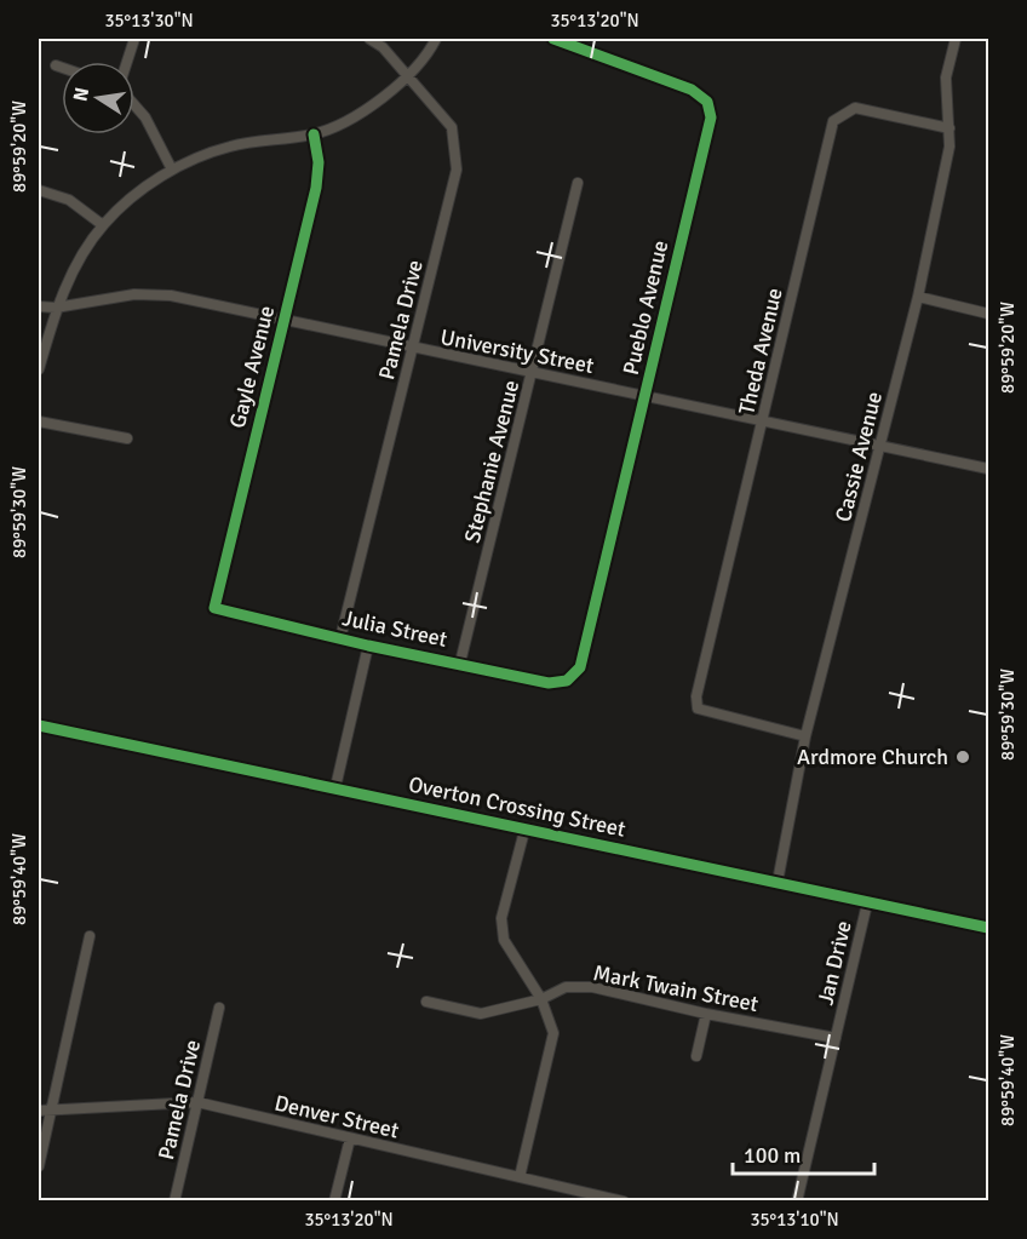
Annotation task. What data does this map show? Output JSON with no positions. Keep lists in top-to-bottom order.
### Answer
{
  "streets": {
    "street": [
      "Pueblo Avenue",
      "Pamela Drive",
      "University Street",
      "Theda Avenue",
      "Gayle Avenue",
      "Cassie Avenue",
      "Stephanie Avenue",
      "Julia Street",
      "Overton Crossing Street",
      "Jan Drive",
      "Mark Twain Street",
      "Denver Street"
    ]
  },
  "crossings": [
    ["Pueblo Avenue", "University Street"],
    ["Pueblo Avenue", "Julia Street"],
    ["Pamela Drive", "University Street"],
    ["Pamela Drive", "Julia Street"],
    ["Pamela Drive", "Denver Street"],
    ["University Street", "Theda Avenue"],
    ["University Street", "Gayle Avenue"],
    ["University Street", "Cassie Avenue"],
    ["University Street", "Stephanie Avenue"],
    ["Theda Avenue", "Cassie Avenue"],
    ["Gayle Avenue", "Julia Street"],
    ["Cassie Avenue", "Overton Crossing Street"],
    ["Stephanie Avenue", "Julia Street"],
    ["Overton Crossing Street", "Jan Drive"],
    ["Jan Drive", "Mark Twain Street"]
  ],
  "places": ["Ardmore Church"],
  "scale_bar": "100 m",
  "north": "left",
  "coordinates": [
    "35°13'30\"N",
    "35°13'20\"N",
    "89°59'20\"W",
    "89°59'30\"W",
    "89°59'40\"W",
    "35°13'10\"N"
  ]
}
